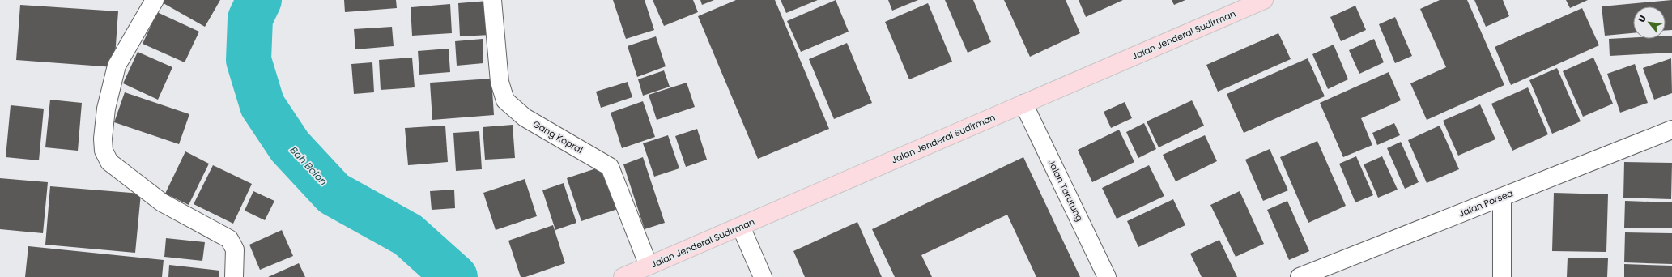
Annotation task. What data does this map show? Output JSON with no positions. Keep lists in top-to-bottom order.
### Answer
{
  "streets": {
    "main road": ["Jalan Jenderal Sudirman"],
    "street": ["Gang Kopral", "Jalan Tarutung", "Jalan Porsea"]
  },
  "crossings": [
    ["Jalan Jenderal Sudirman", "Gang Kopral"],
    ["Jalan Jenderal Sudirman", "Jalan Tarutung"]
  ],
  "water": ["Bah Bolon"],
  "north": "top left"
}
